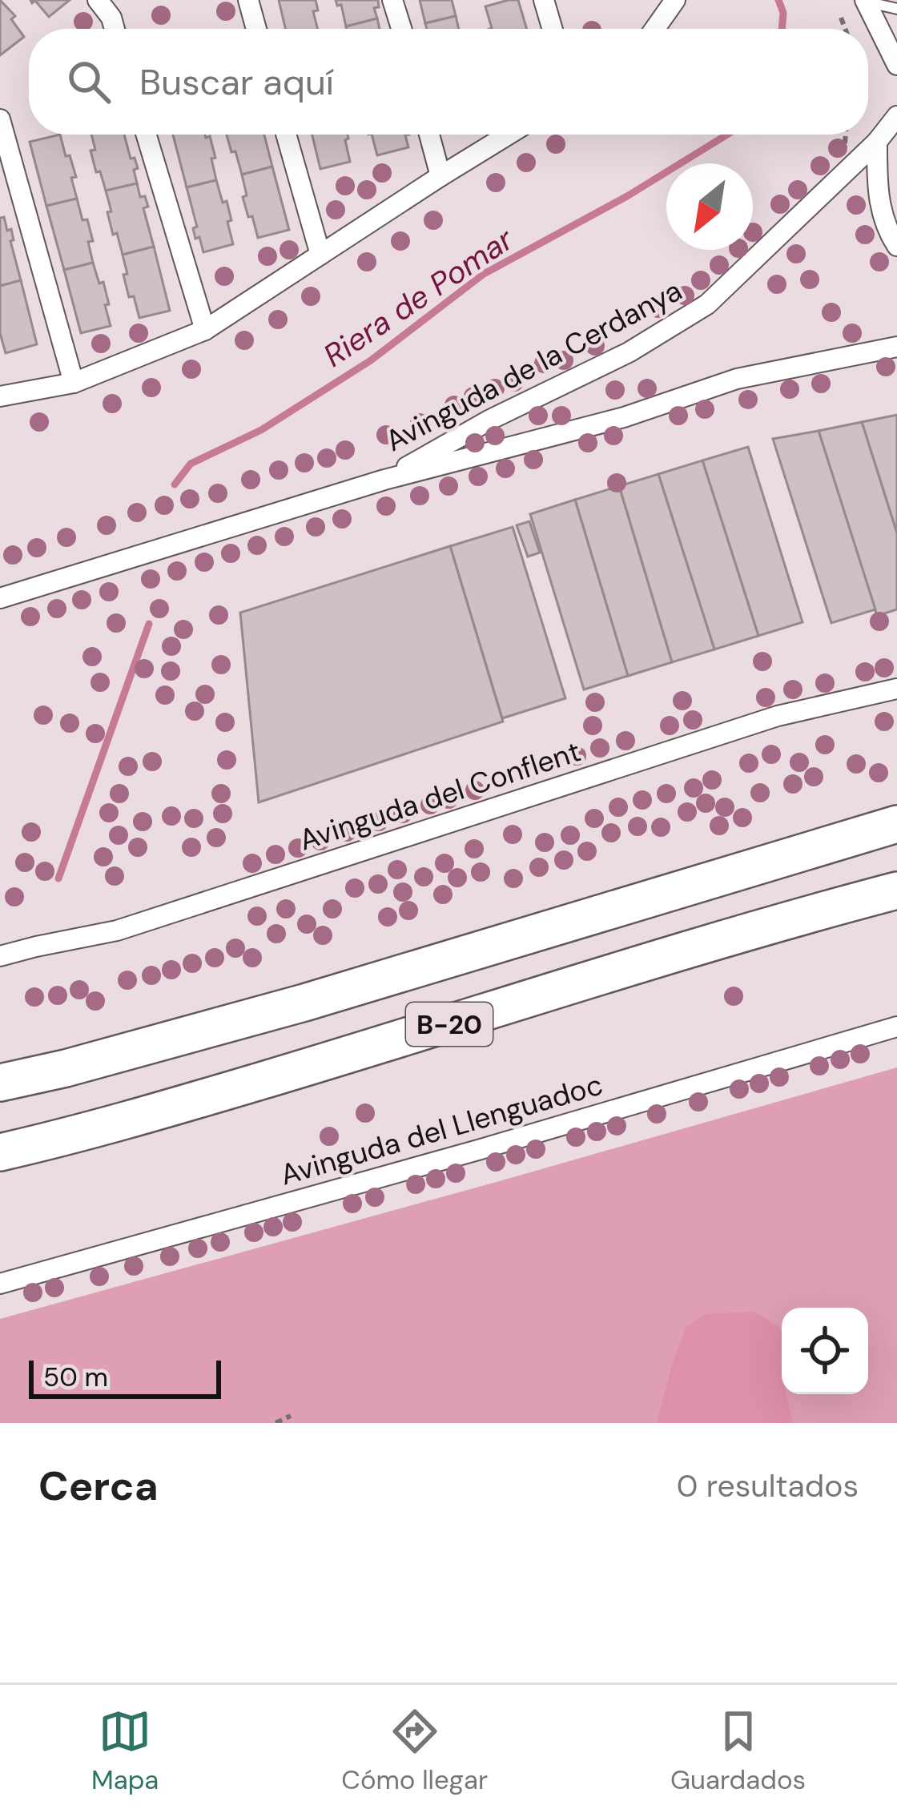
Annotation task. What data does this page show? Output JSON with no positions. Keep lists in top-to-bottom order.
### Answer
{
  "streets": {
    "highway": ["B-20"],
    "street": ["Avinguda de la Cerdanya", "Avinguda del Conflent", "Avinguda del Llenguadoc"]
  },
  "water": ["Riera de Pomar"],
  "scale_bar": "50 m",
  "north": "bottom left",
  "page": {
    "search": "Buscar aquí",
    "scale": "50 m",
    "heading": ["Cerca", "0 resultados"],
    "nav": ["Mapa", "Cómo llegar", "Guardados"]
  }
}
